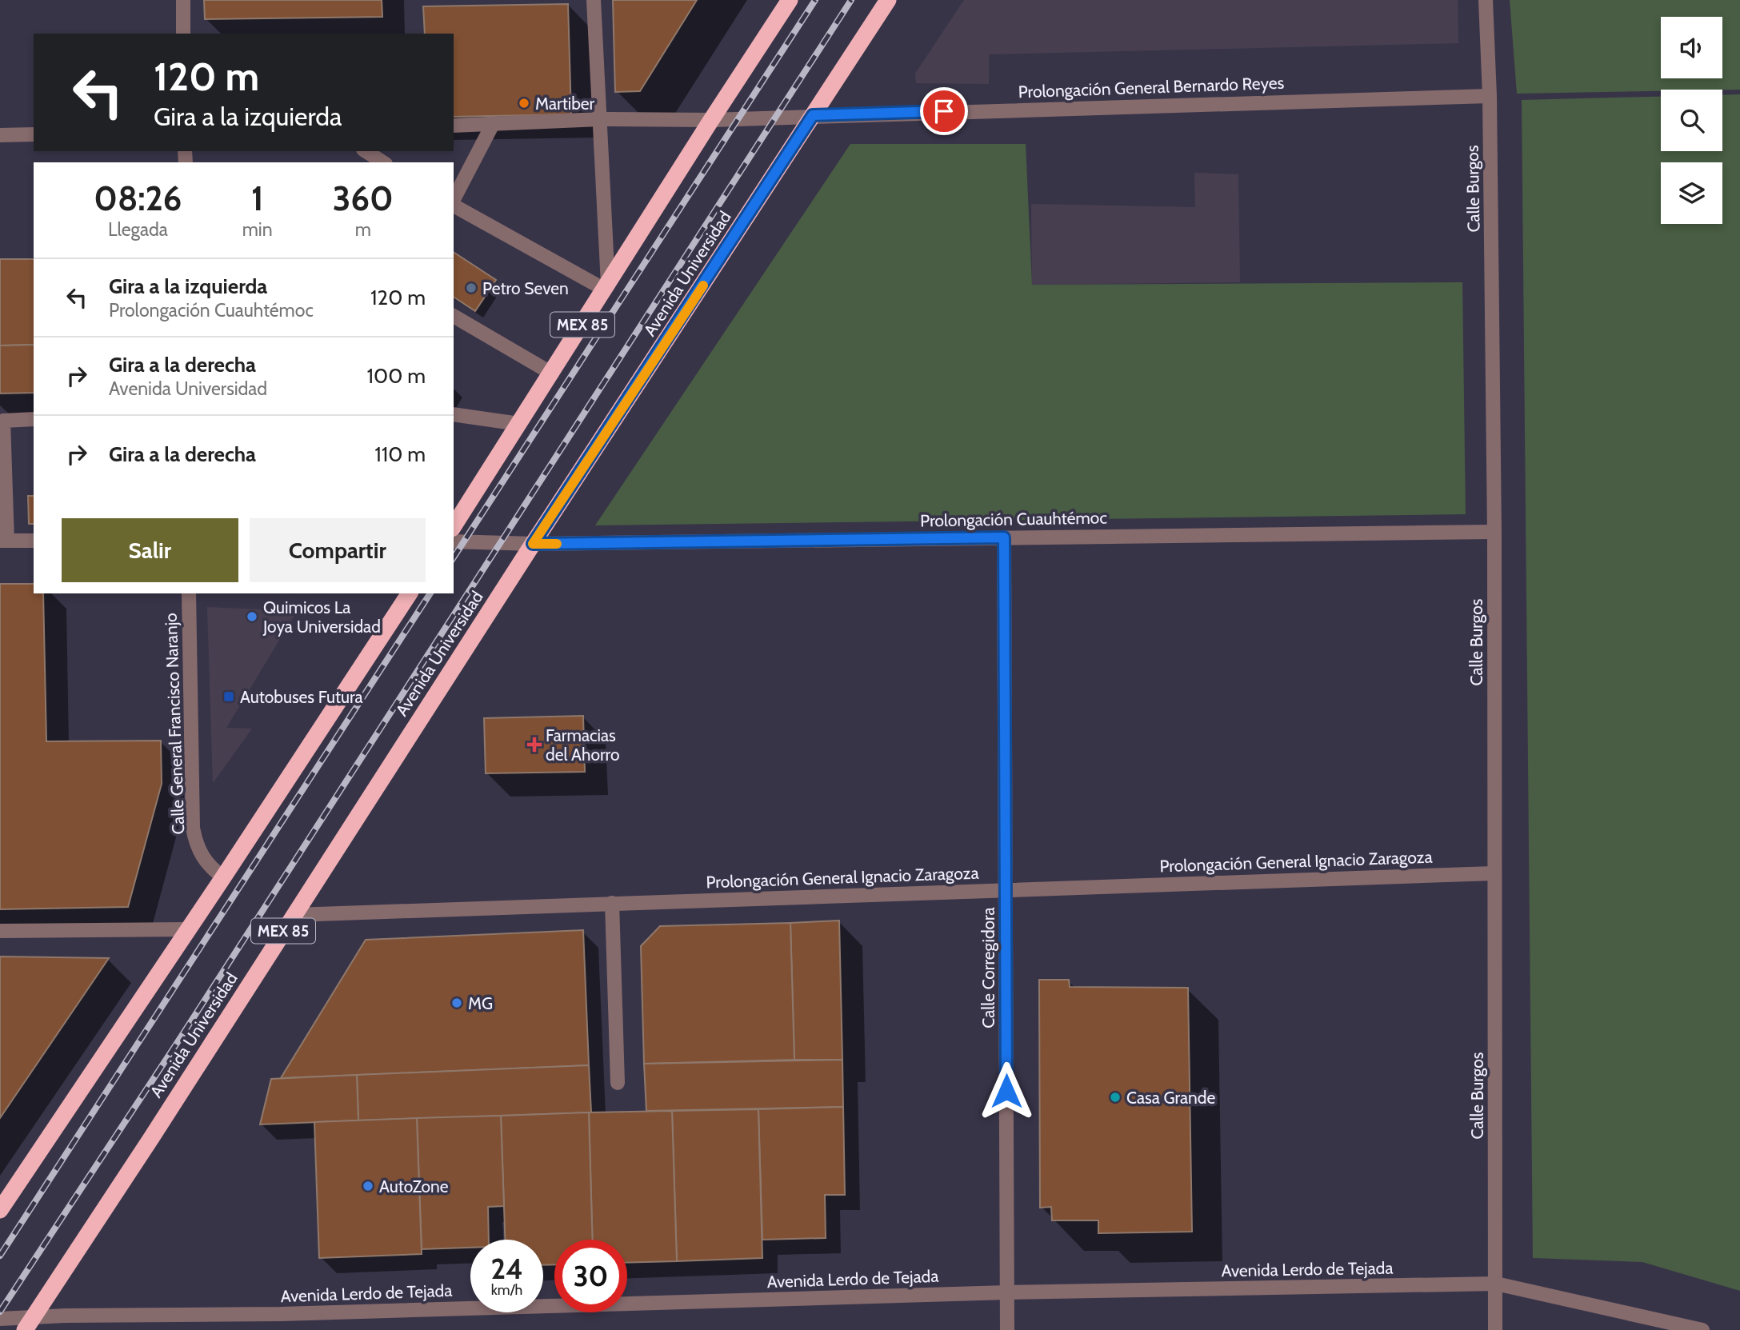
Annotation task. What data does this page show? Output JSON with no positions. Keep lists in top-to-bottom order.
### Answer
{
  "streets": {
    "highway": ["Avenida Universidad", "MEX 85"],
    "street": [
      "Prolongación General Bernardo Reyes",
      "Calle Burgos",
      "Prolongación Cuauhtémoc",
      "Calle General Francisco Naranjo",
      "Prolongación General Ignacio Zaragoza",
      "Calle Corregidora",
      "Avenida Lerdo de Tejada"
    ]
  },
  "crossings": [
    ["Prolongación General Bernardo Reyes", "Calle Burgos"],
    ["Prolongación General Bernardo Reyes", "Avenida Universidad"],
    ["Prolongación General Bernardo Reyes", "MEX 85"],
    ["Calle Burgos", "Prolongación Cuauhtémoc"],
    ["Calle Burgos", "Prolongación General Ignacio Zaragoza"],
    ["Calle Burgos", "Avenida Lerdo de Tejada"],
    ["Avenida Universidad", "Prolongación Cuauhtémoc"],
    ["Avenida Universidad", "Prolongación General Ignacio Zaragoza"],
    ["Avenida Universidad", "Avenida Lerdo de Tejada"],
    ["Prolongación Cuauhtémoc", "Calle Corregidora"],
    ["Prolongación General Ignacio Zaragoza", "Calle Corregidora"],
    ["Calle Corregidora", "Avenida Lerdo de Tejada"]
  ],
  "places": {
    "other": [
      "Martiber",
      "Petro Seven",
      "Quimicos La Joya Universidad",
      "MG",
      "Casa Grande",
      "AutoZone"
    ],
    "transit": ["Autobuses Futura"],
    "health": ["Farmacias del Ahorro"]
  },
  "page": {
    "turn": ["120 m", "Gira a la izquierda"],
    "eta": [
      "08:26",
      "Llegada",
      "1",
      "min",
      "360",
      "m"
    ],
    "list": [
      {
        "name": "Gira a la izquierda",
        "note": "Prolongación Cuauhtémoc",
        "value": "120 m"
      },
      {
        "name": "Gira a la derecha",
        "note": "Avenida Universidad",
        "value": "100 m"
      },
      {
        "name": "Gira a la derecha",
        "value": "110 m"
      }
    ],
    "buttons": ["Salir", "Compartir"],
    "speed": "24 km/h",
    "limit": "30"
  }
}
